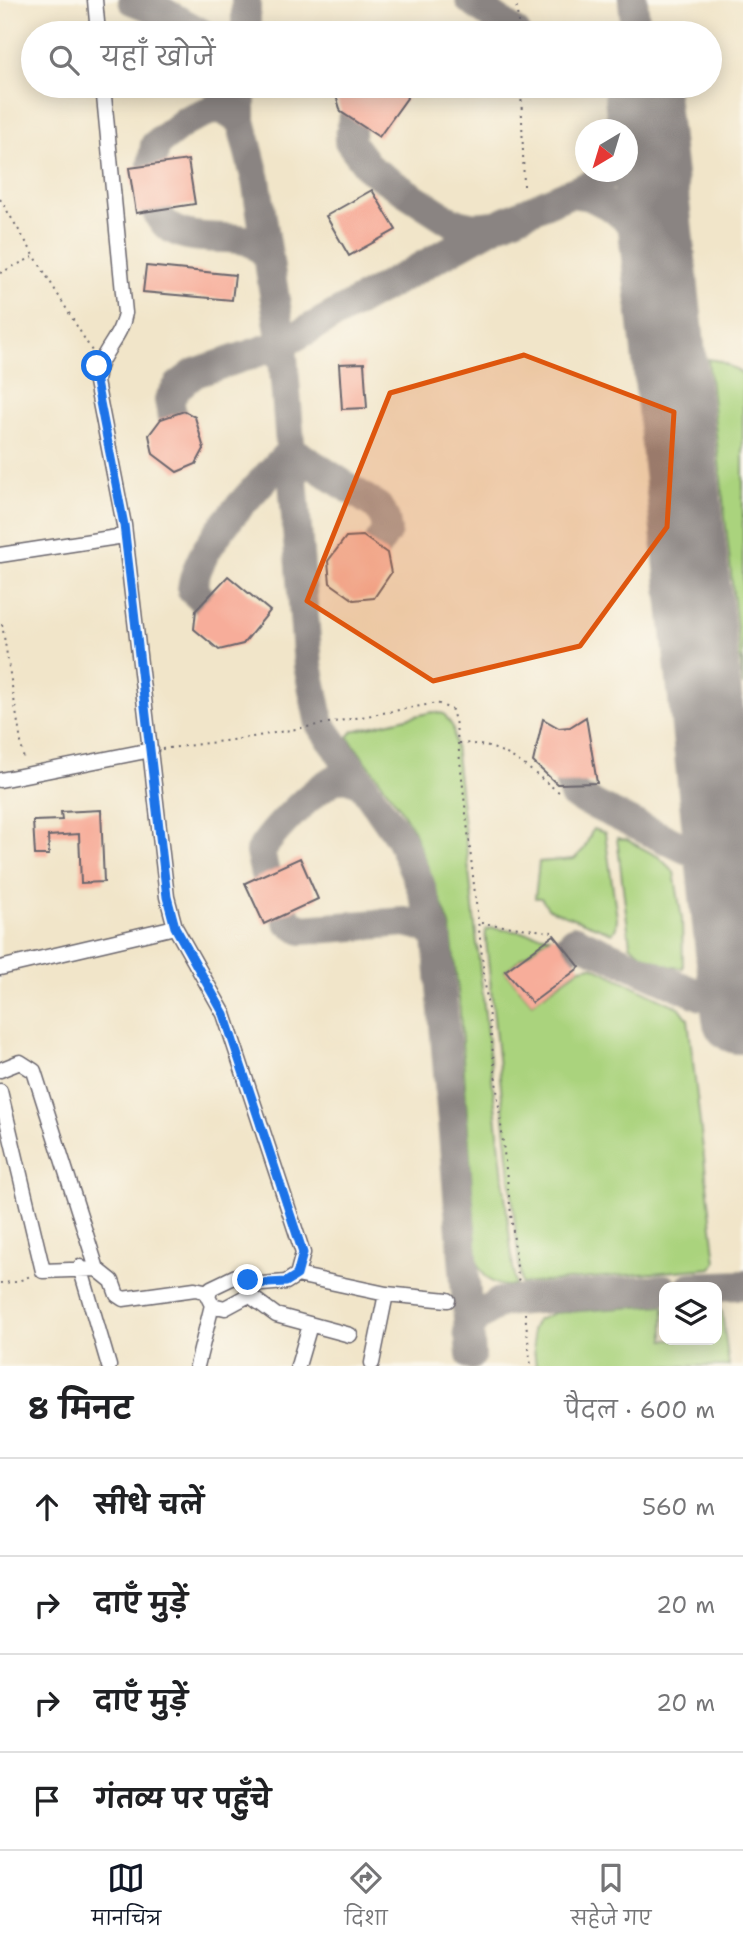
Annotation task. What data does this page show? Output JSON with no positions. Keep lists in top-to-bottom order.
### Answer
{
  "north": "bottom left",
  "page": {
    "search": "यहाँ खोजें",
    "heading": ["8 मिनट", "पैदल · 600 m"],
    "list": [
      ["सीधे चलें", "560 m"],
      ["दाएँ मुड़ें", "20 m"],
      ["दाएँ मुड़ें", "20 m"],
      "गंतव्य पर पहुँचे"
    ],
    "nav": ["मानचित्र", "दिशा", "सहेजे गए"]
  }
}
